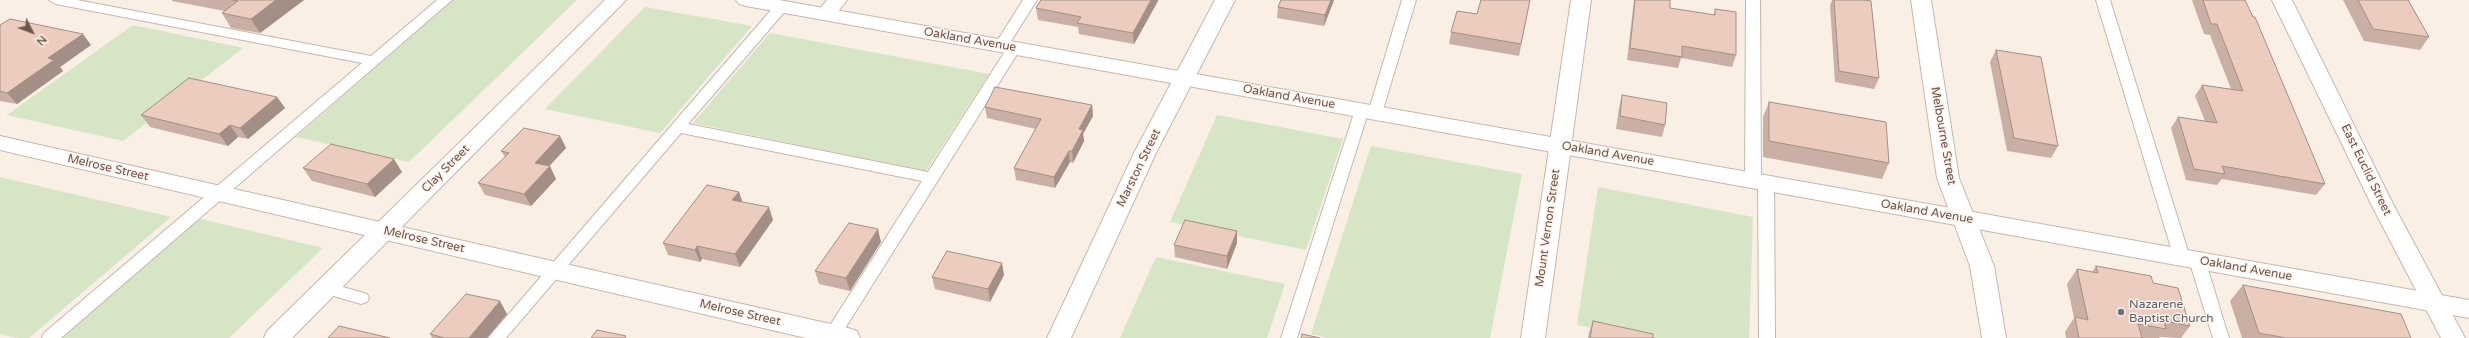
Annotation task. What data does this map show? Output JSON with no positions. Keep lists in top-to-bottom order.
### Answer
{
  "streets": {
    "street": [
      "Oakland Avenue",
      "Melbourne Street",
      "Melrose Street",
      "Marston Street",
      "Clay Street",
      "East Euclid Street",
      "Mount Vernon Street"
    ]
  },
  "crossings": [
    ["Oakland Avenue", "Melbourne Street"],
    ["Oakland Avenue", "Marston Street"],
    ["Oakland Avenue", "East Euclid Street"],
    ["Oakland Avenue", "Mount Vernon Street"],
    ["Melrose Street", "Clay Street"]
  ],
  "places": ["Nazarene Baptist Church"],
  "north": "bottom right"
}
